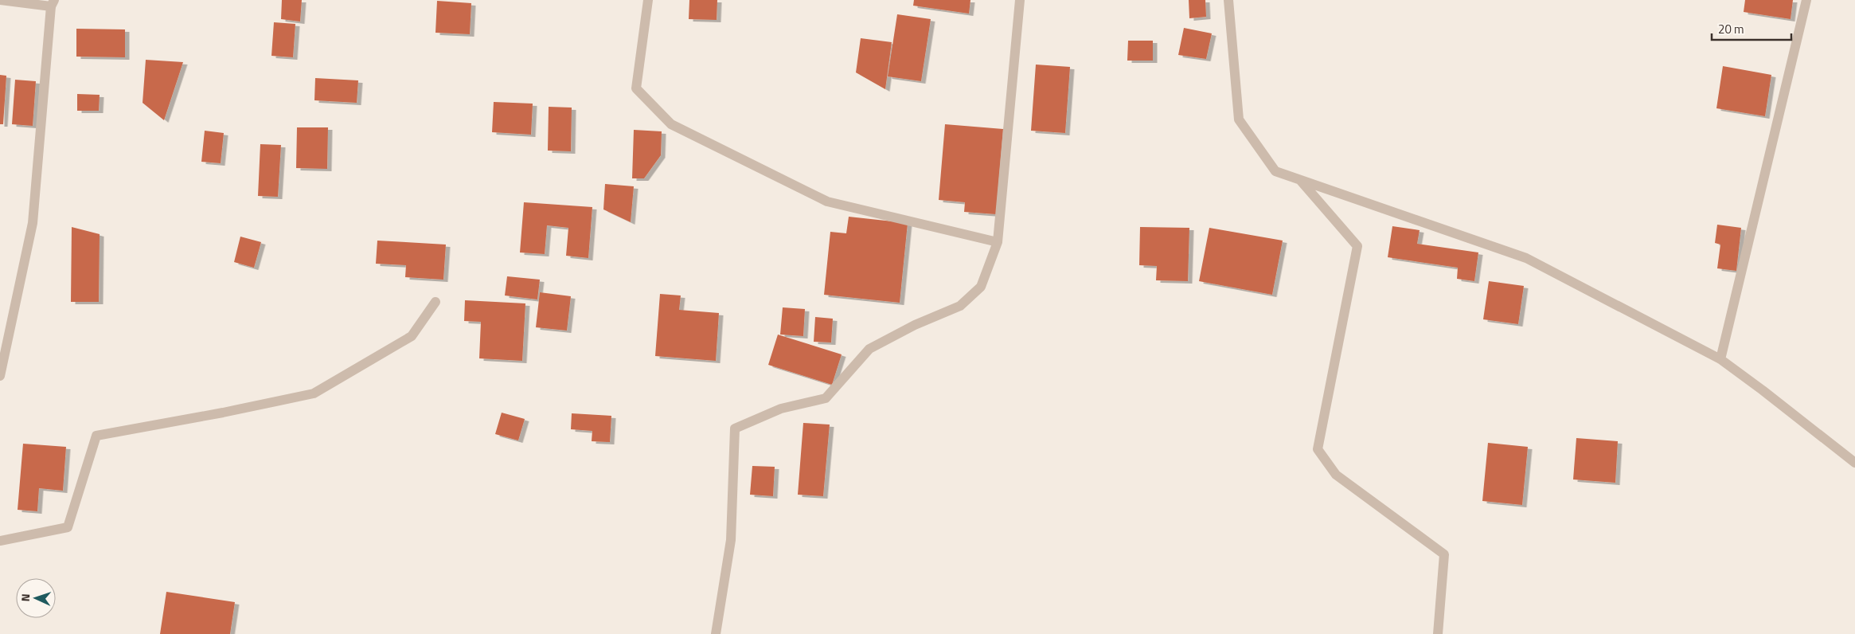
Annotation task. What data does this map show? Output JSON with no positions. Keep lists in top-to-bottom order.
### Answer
{
  "scale_bar": "20 m",
  "north": "left"
}
